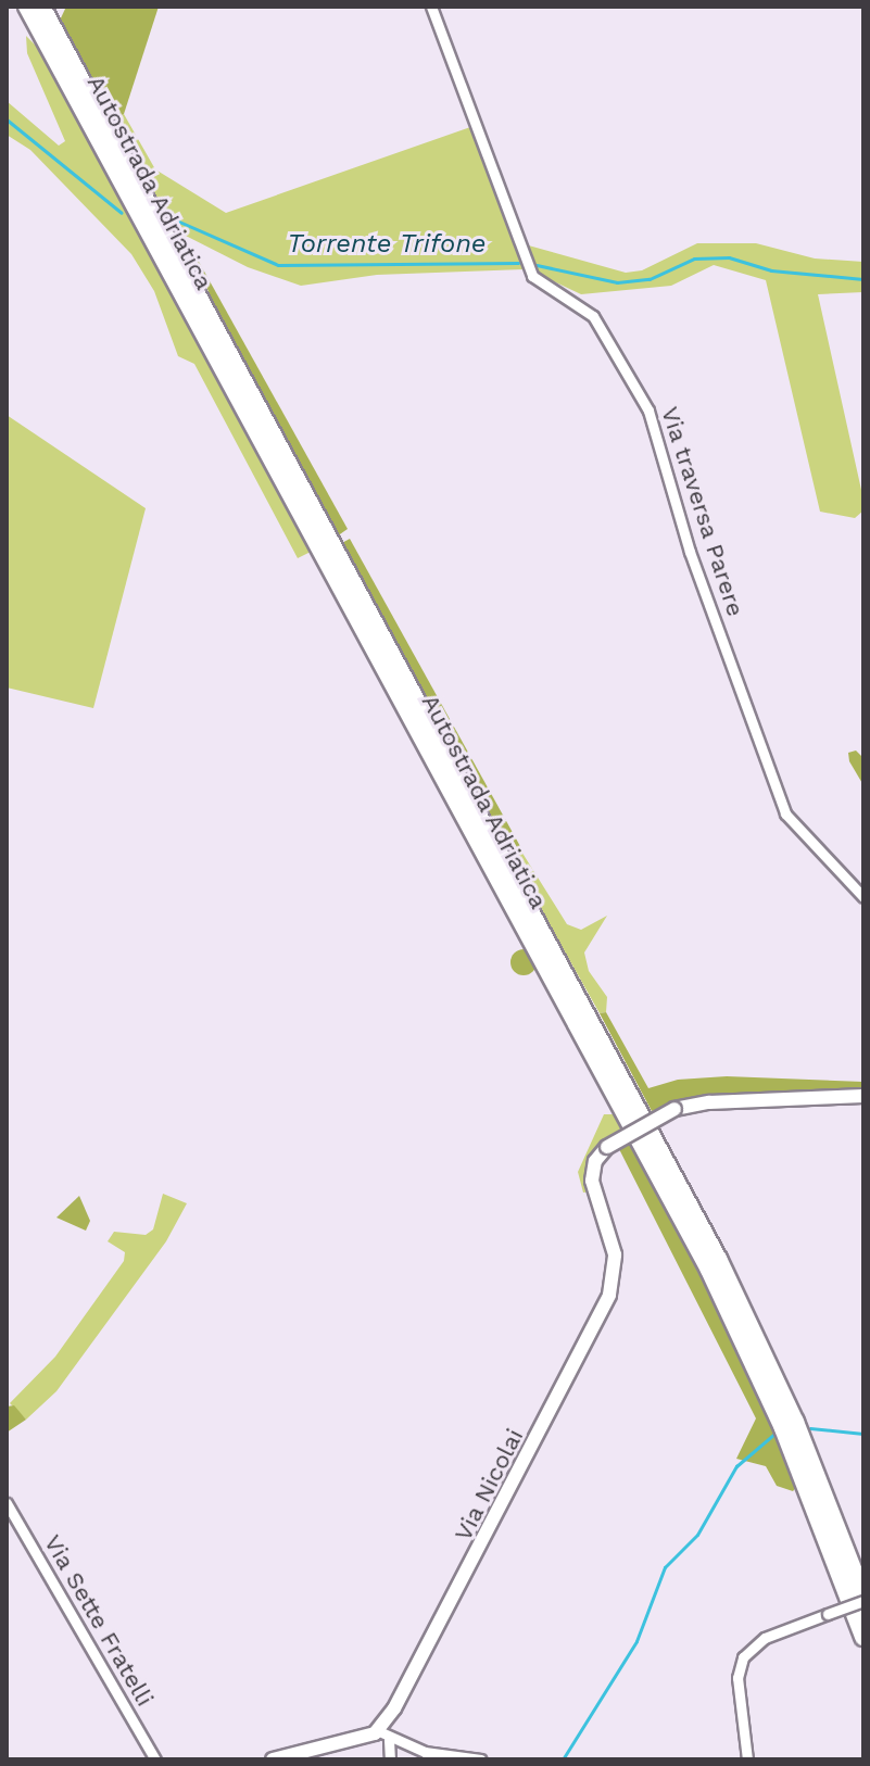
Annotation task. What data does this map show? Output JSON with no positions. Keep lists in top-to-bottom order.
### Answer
{
  "streets": {
    "highway": ["Autostrada Adriatica"],
    "street": ["Via traversa Parere", "Via Nicolai", "Via Sette Fratelli"]
  },
  "water": ["Torrente Trifone"]
}
